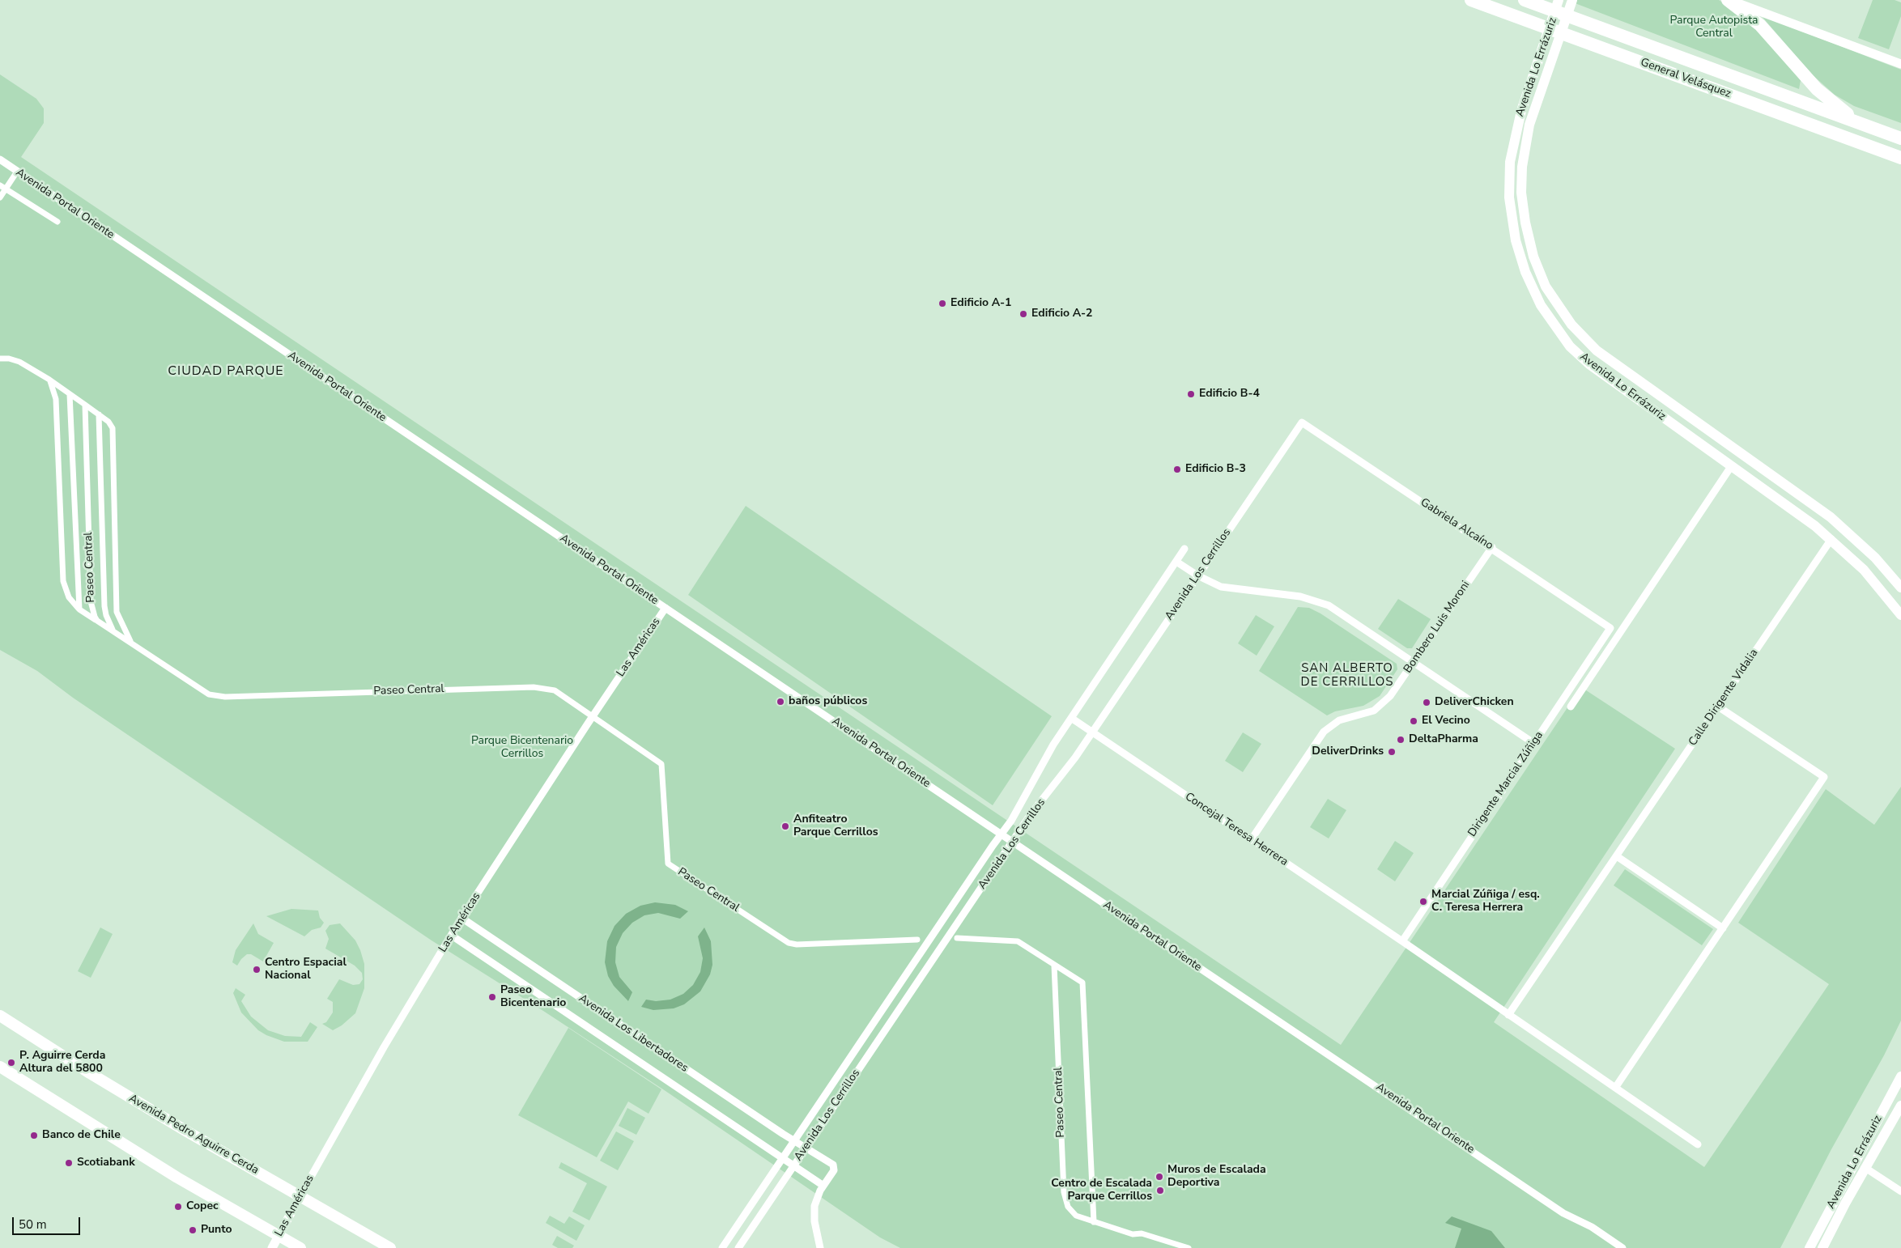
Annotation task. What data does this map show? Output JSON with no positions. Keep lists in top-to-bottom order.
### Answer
{
  "streets": {
    "highway": ["General Velásquez"],
    "main road": ["Avenida Lo Errázuriz", "Avenida Pedro Aguirre Cerda"],
    "street": [
      "Avenida Portal Oriente",
      "Gabriela Alcaíno",
      "Paseo Central",
      "Avenida Los Cerrillos",
      "Bombero Luis Moroni",
      "Las Américas",
      "Calle Dirigente Vidalia",
      "Dirigente Marcial Zúñiga",
      "Concejal Teresa Herrera",
      "Avenida Los Libertadores"
    ]
  },
  "crossings": [
    ["Avenida Lo Errázuriz", "Calle Dirigente Vidalia"],
    ["Avenida Portal Oriente", "Avenida Los Cerrillos"],
    ["Avenida Portal Oriente", "Las Américas"],
    ["Gabriela Alcaíno", "Avenida Los Cerrillos"],
    ["Gabriela Alcaíno", "Bombero Luis Moroni"],
    ["Gabriela Alcaíno", "Dirigente Marcial Zúñiga"],
    ["Paseo Central", "Las Américas"],
    ["Avenida Los Cerrillos", "Concejal Teresa Herrera"],
    ["Avenida Los Cerrillos", "Avenida Los Libertadores"],
    ["Bombero Luis Moroni", "Concejal Teresa Herrera"],
    ["Las Américas", "Avenida Los Libertadores"],
    ["Las Américas", "Avenida Pedro Aguirre Cerda"],
    ["Calle Dirigente Vidalia", "Concejal Teresa Herrera"],
    ["Dirigente Marcial Zúñiga", "Concejal Teresa Herrera"]
  ],
  "districts": ["CIUDAD PARQUE", "SAN ALBERTO DE CERRILLOS"],
  "parks": ["Parque Autopista Central", "Parque Bicentenario Cerrillos"],
  "places": [
    "Edificio A-1",
    "Edificio A-2",
    "Edificio B-4",
    "Edificio B-3",
    "baños públicos",
    "DeliverChicken",
    "El Vecino",
    "DeltaPharma",
    "DeliverDrinks",
    "Anfiteatro Parque Cerrillos",
    "Marcial Zúñiga / esq. C. Teresa Herrera",
    "Centro Espacial Nacional",
    "Paseo Bicentenario",
    "P. Aguirre Cerda Altura del 5800",
    "Banco de Chile",
    "Scotiabank",
    "Muros de Escalada Deportiva",
    "Centro de Escalada Parque Cerrillos",
    "Copec",
    "Punto"
  ],
  "scale_bar": "50 m"
}
